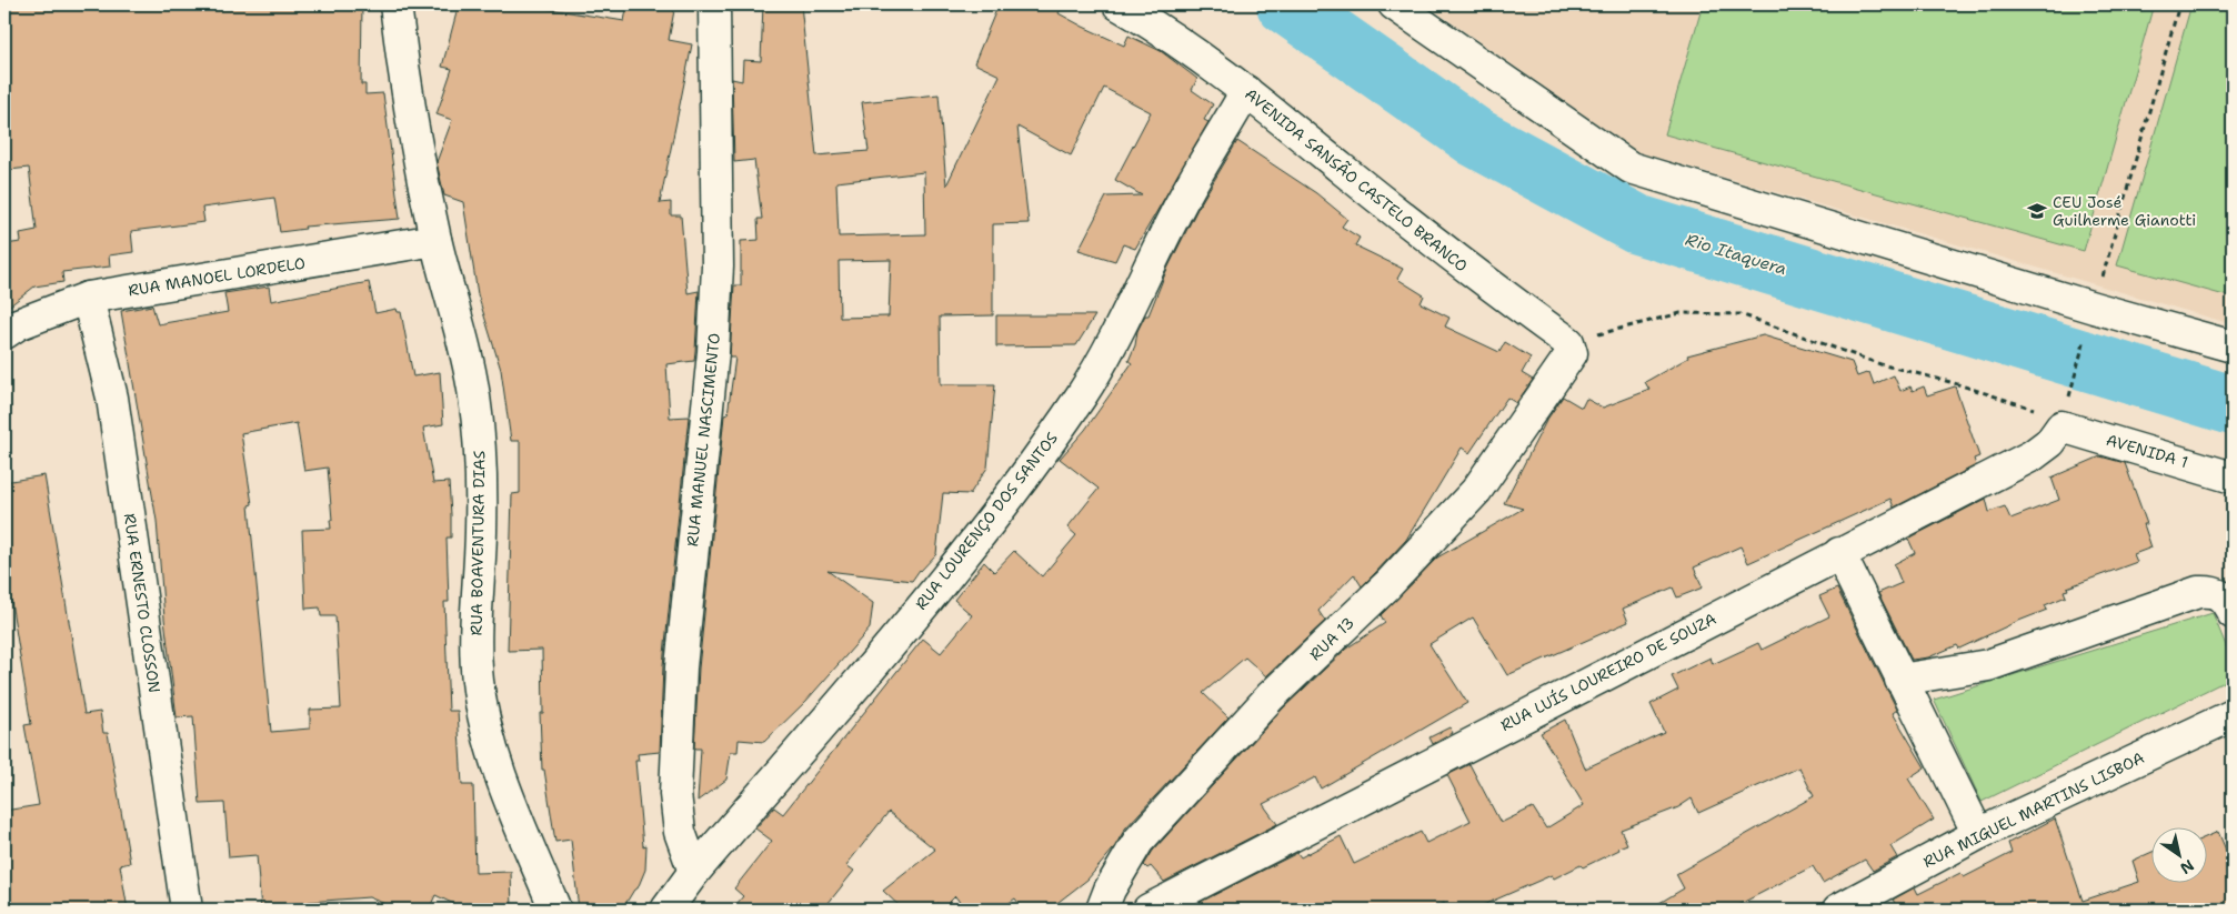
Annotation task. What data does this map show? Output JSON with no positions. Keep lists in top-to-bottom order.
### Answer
{
  "streets": {
    "street": [
      "AVENIDA SANSÃO CASTELO BRANCO",
      "RUA MANOEL LORDELO",
      "RUA MANUEL NASCIMENTO",
      "AVENIDA 1",
      "RUA LOURENÇO DOS SANTOS",
      "RUA BOAVENTURA DIAS",
      "RUA ERNESTO CLOSSON",
      "RUA 13",
      "RUA LUÍS LOUREIRO DE SOUZA",
      "RUA MIGUEL MARTINS LISBOA"
    ]
  },
  "crossings": [
    ["AVENIDA SANSÃO CASTELO BRANCO", "RUA LOURENÇO DOS SANTOS"],
    ["AVENIDA SANSÃO CASTELO BRANCO", "RUA 13"],
    ["RUA MANOEL LORDELO", "RUA BOAVENTURA DIAS"],
    ["RUA MANOEL LORDELO", "RUA ERNESTO CLOSSON"],
    ["RUA MANUEL NASCIMENTO", "RUA LOURENÇO DOS SANTOS"],
    ["AVENIDA 1", "RUA LUÍS LOUREIRO DE SOUZA"]
  ],
  "water": ["Rio Itaquera"],
  "places": {
    "school or university": ["CEU José Guilherme Gianotti"]
  },
  "north": "bottom right"
}
